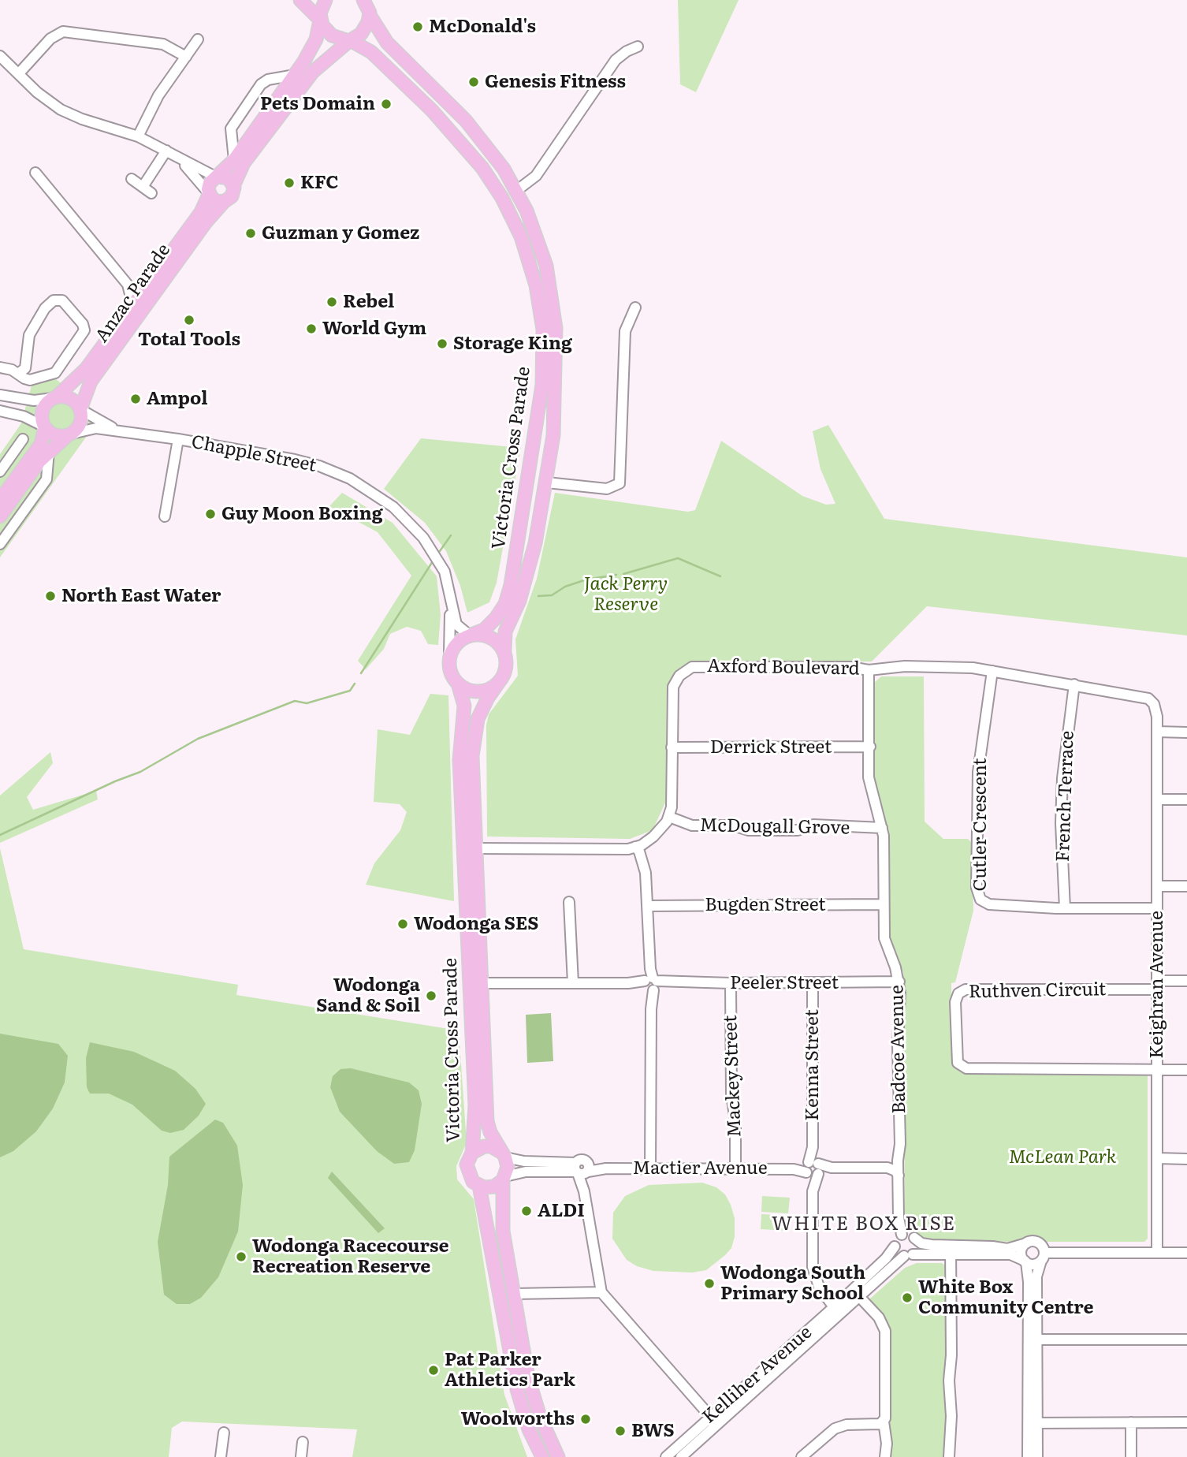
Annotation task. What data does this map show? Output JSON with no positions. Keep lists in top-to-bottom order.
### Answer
{
  "streets": {
    "main road": ["Anzac Parade", "Victoria Cross Parade"],
    "street": [
      "Chapple Street",
      "Axford Boulevard",
      "Derrick Street",
      "French Terrace",
      "Cutler Crescent",
      "McDougall Grove",
      "Bugden Street",
      "Peeler Street",
      "Keighran Avenue",
      "Ruthven Circuit",
      "Badcoe Avenue",
      "Kenna Street",
      "Mackey Street",
      "Mactier Avenue",
      "Kelliher Avenue"
    ]
  },
  "crossings": [
    ["Anzac Parade", "Chapple Street"],
    ["Chapple Street", "Victoria Cross Parade"],
    ["Victoria Cross Parade", "Peeler Street"],
    ["Victoria Cross Parade", "Mactier Avenue"],
    ["Axford Boulevard", "Derrick Street"],
    ["Axford Boulevard", "French Terrace"],
    ["Axford Boulevard", "Cutler Crescent"],
    ["Axford Boulevard", "McDougall Grove"],
    ["Axford Boulevard", "Keighran Avenue"],
    ["Axford Boulevard", "Badcoe Avenue"],
    ["Derrick Street", "Badcoe Avenue"],
    ["French Terrace", "Cutler Crescent"],
    ["Cutler Crescent", "Keighran Avenue"],
    ["McDougall Grove", "Badcoe Avenue"],
    ["Bugden Street", "Badcoe Avenue"],
    ["Peeler Street", "Badcoe Avenue"],
    ["Peeler Street", "Kenna Street"],
    ["Peeler Street", "Mackey Street"],
    ["Keighran Avenue", "Ruthven Circuit"],
    ["Badcoe Avenue", "Mactier Avenue"],
    ["Badcoe Avenue", "Kelliher Avenue"],
    ["Kenna Street", "Mactier Avenue"],
    ["Kenna Street", "Kelliher Avenue"],
    ["Mackey Street", "Mactier Avenue"]
  ],
  "districts": ["WHITE BOX RISE"],
  "parks": ["Jack Perry Reserve", "McLean Park"],
  "places": [
    "McDonald's",
    "Genesis Fitness",
    "Pets Domain",
    "KFC",
    "Guzman y Gomez",
    "Rebel",
    "Total Tools",
    "World Gym",
    "Storage King",
    "Ampol",
    "Guy Moon Boxing",
    "North East Water",
    "Wodonga SES",
    "Wodonga Sand & Soil",
    "ALDI",
    "Wodonga Racecourse Recreation Reserve",
    "Wodonga South Primary School",
    "White Box Community Centre",
    "Pat Parker Athletics Park",
    "Woolworths",
    "BWS"
  ]
}
